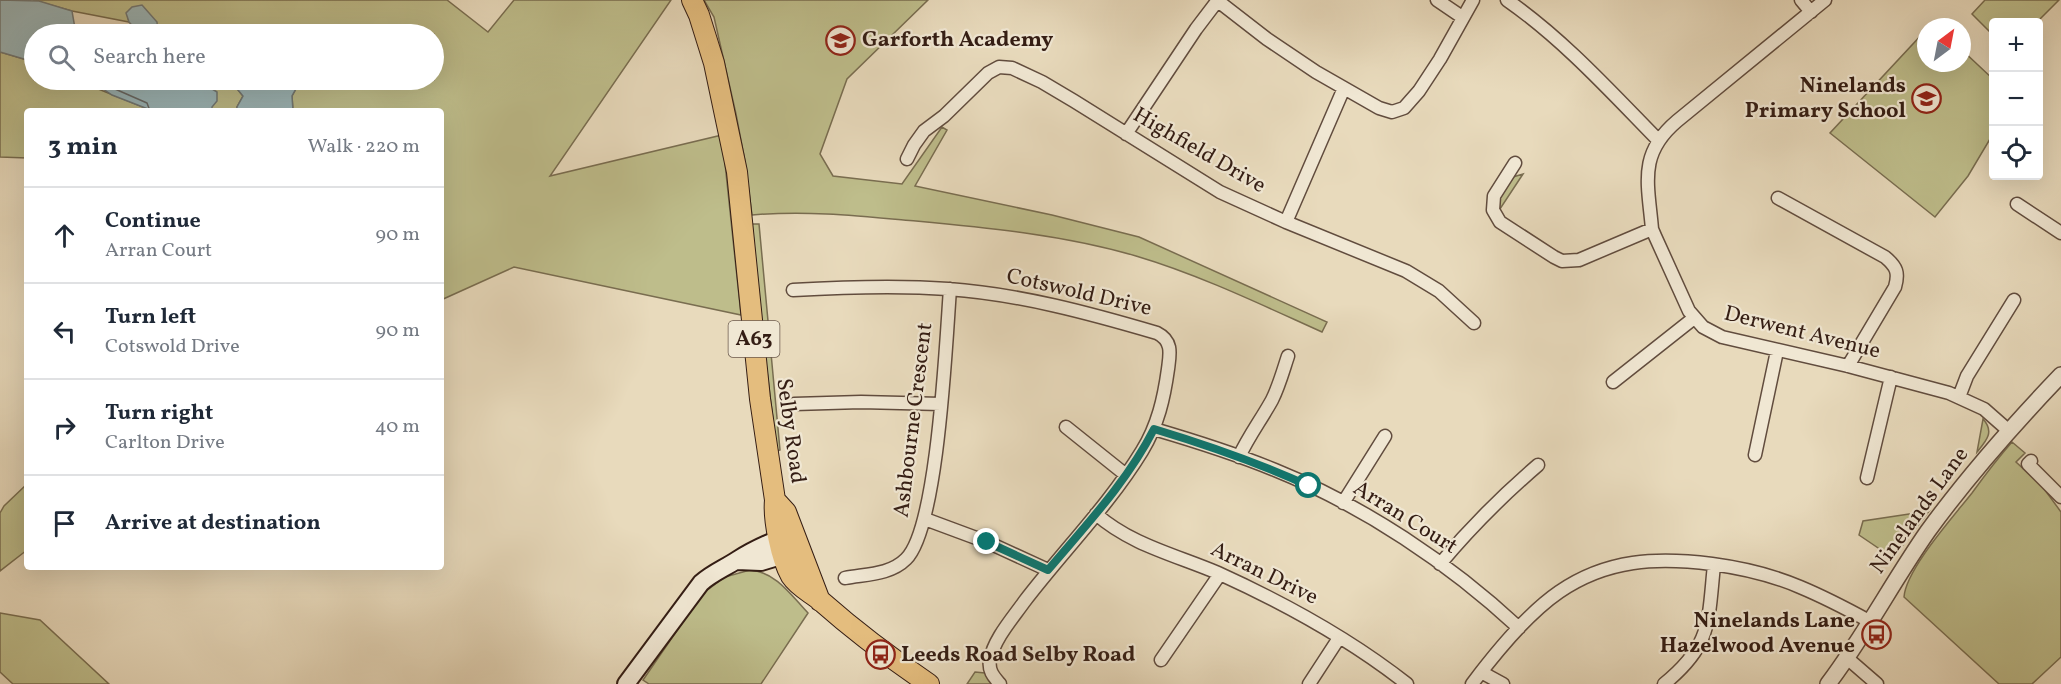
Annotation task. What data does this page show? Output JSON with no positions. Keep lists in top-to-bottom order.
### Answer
{
  "streets": {
    "highway": ["A63", "Selby Road"],
    "street": [
      "Highfield Drive",
      "Cotswold Drive",
      "Derwent Avenue",
      "Ashbourne Crescent",
      "Ninelands Lane",
      "Arran Court",
      "Arran Drive"
    ]
  },
  "crossings": [
    ["Cotswold Drive", "Ashbourne Crescent"],
    ["Cotswold Drive", "Arran Court"],
    ["Cotswold Drive", "Arran Drive"],
    ["Derwent Avenue", "Ninelands Lane"]
  ],
  "places": {
    "school or university": ["Garforth Academy", "Ninelands Primary School"],
    "bus stop": ["Ninelands Lane Hazelwood Avenue", "Leeds Road Selby Road"]
  },
  "north": "top right",
  "page": {
    "map_buttons": ["+", "−"],
    "search": "Search here",
    "heading": ["3 min", "Walk · 220 m"],
    "list": [
      ["Continue", "Arran Court", "90 m"],
      ["Turn left", "Cotswold Drive", "90 m"],
      ["Turn right", "Carlton Drive", "40 m"],
      "Arrive at destination"
    ]
  }
}
